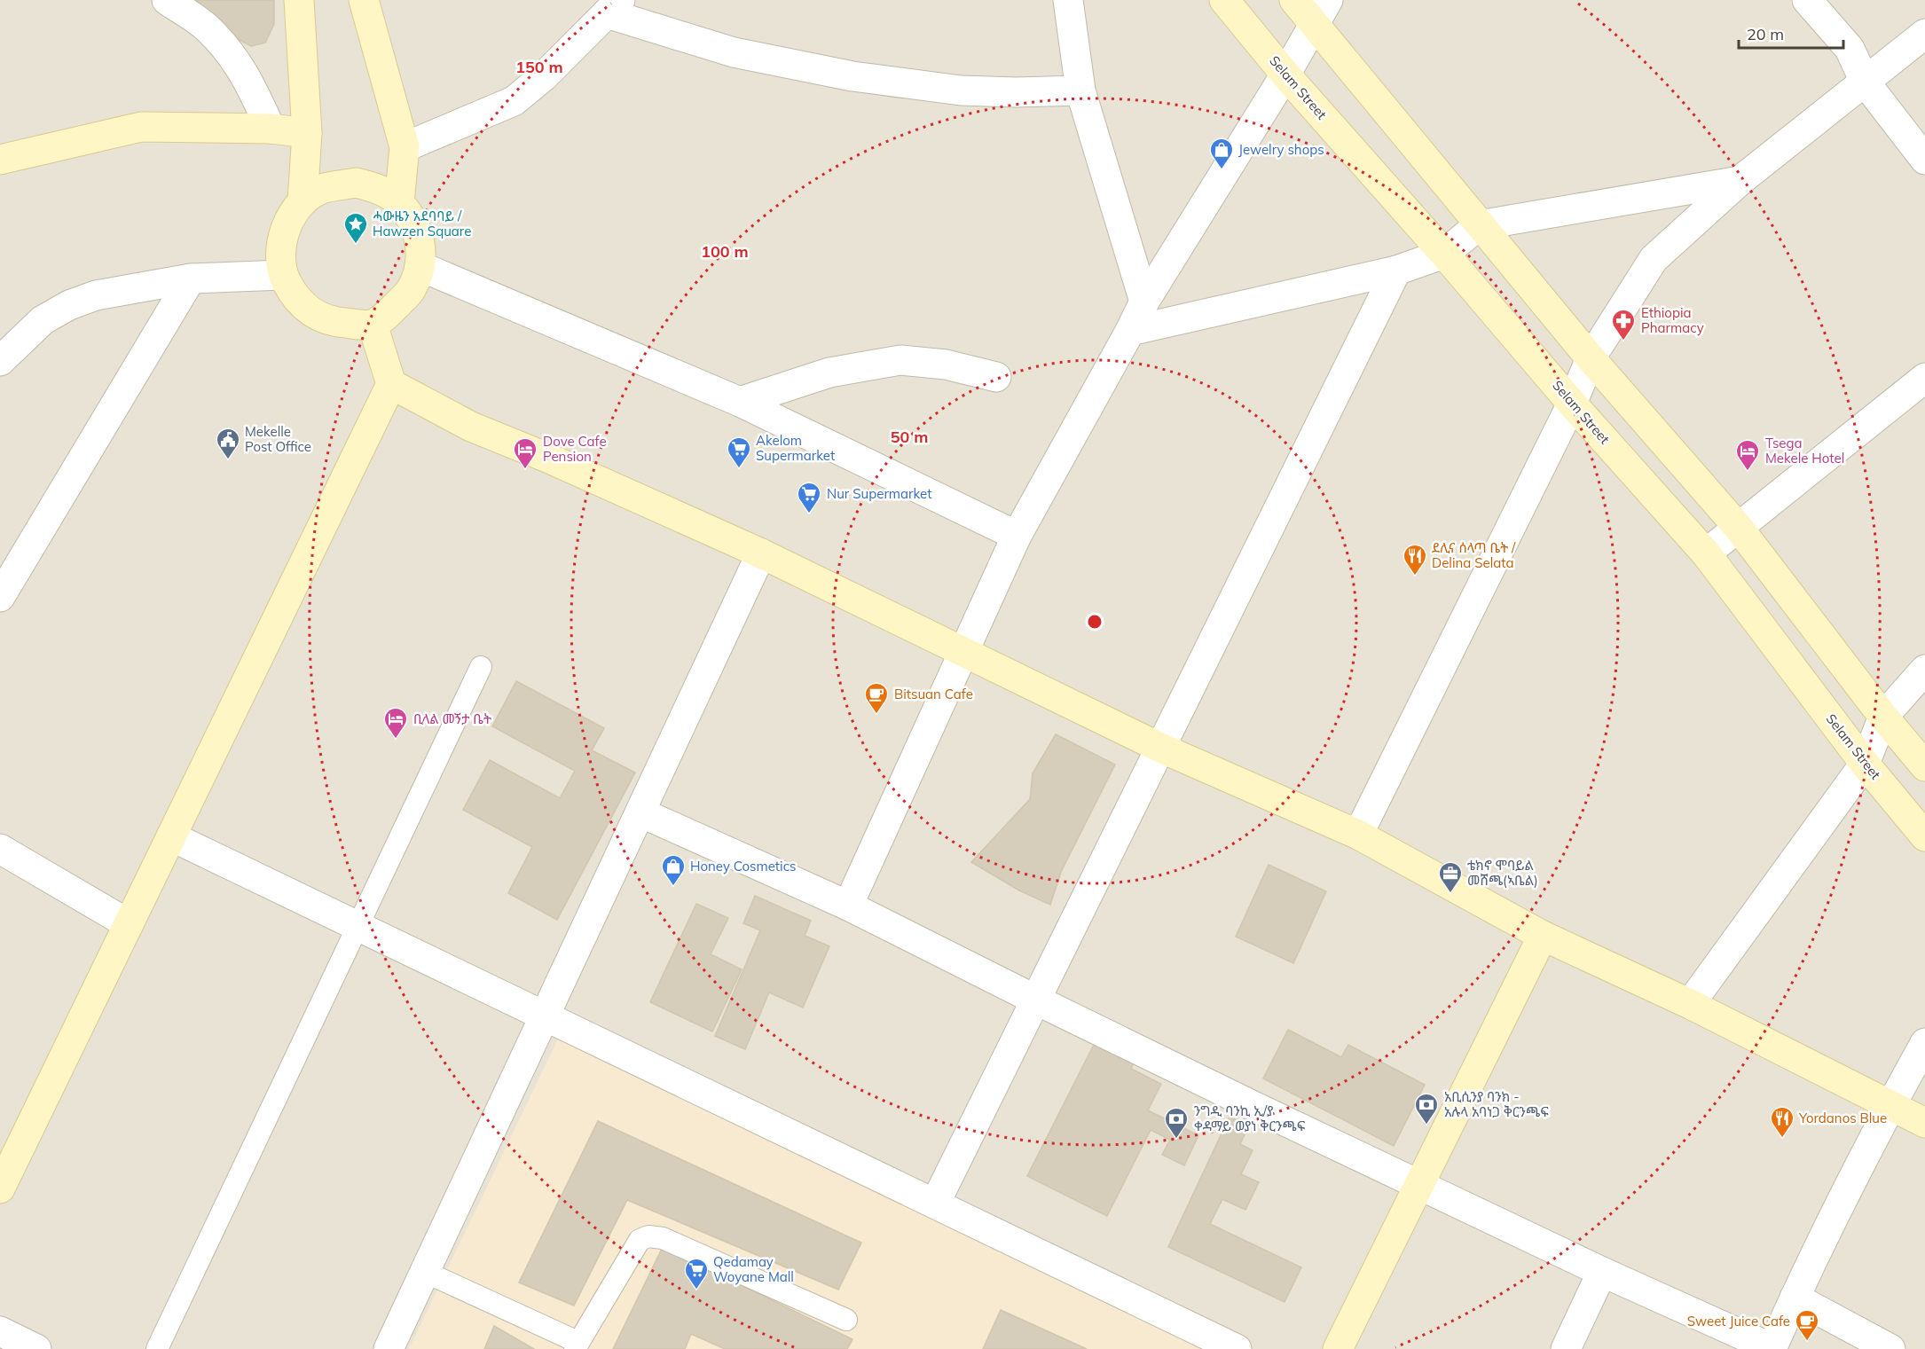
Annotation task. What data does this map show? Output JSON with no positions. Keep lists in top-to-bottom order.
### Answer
{
  "streets": {
    "street": ["Selam Street"]
  },
  "places": {
    "shop": ["Jewelry shops", "Honey Cosmetics"],
    "place": ["ሓውዜን አደባባይ / Hawzen Square"],
    "pharmacy": ["Ethiopia Pharmacy"],
    "public building": ["Mekelle Post Office"],
    "supermarket": ["Akelom Supermarket", "Nur Supermarket", "Qedamay Woyane Mall"],
    "hotel": ["Dove Cafe Pension", "Tsega Mekele Hotel", "ቢላል መኝታ ቤት"],
    "restaurant": ["ደሊና ሰላጣ ቤት / Delina Selata", "Yordanos Blue"],
    "cafe": ["Bitsuan Cafe", "Sweet Juice Cafe"],
    "office": ["ቴክኖ ሞባይል መሸጫ(ኣቤል)"],
    "bank": ["አቢሲንያ ባንክ - አሉላ አባነጋ ቅርንጫፍ", "ንግዲ ባንኪ ኢ/ያ ቀዳማይ ወያነ ቅርንጫፍ"]
  },
  "scale_bar": "20 m",
  "rings": ["150 m", "100 m", "50 m"]
}
